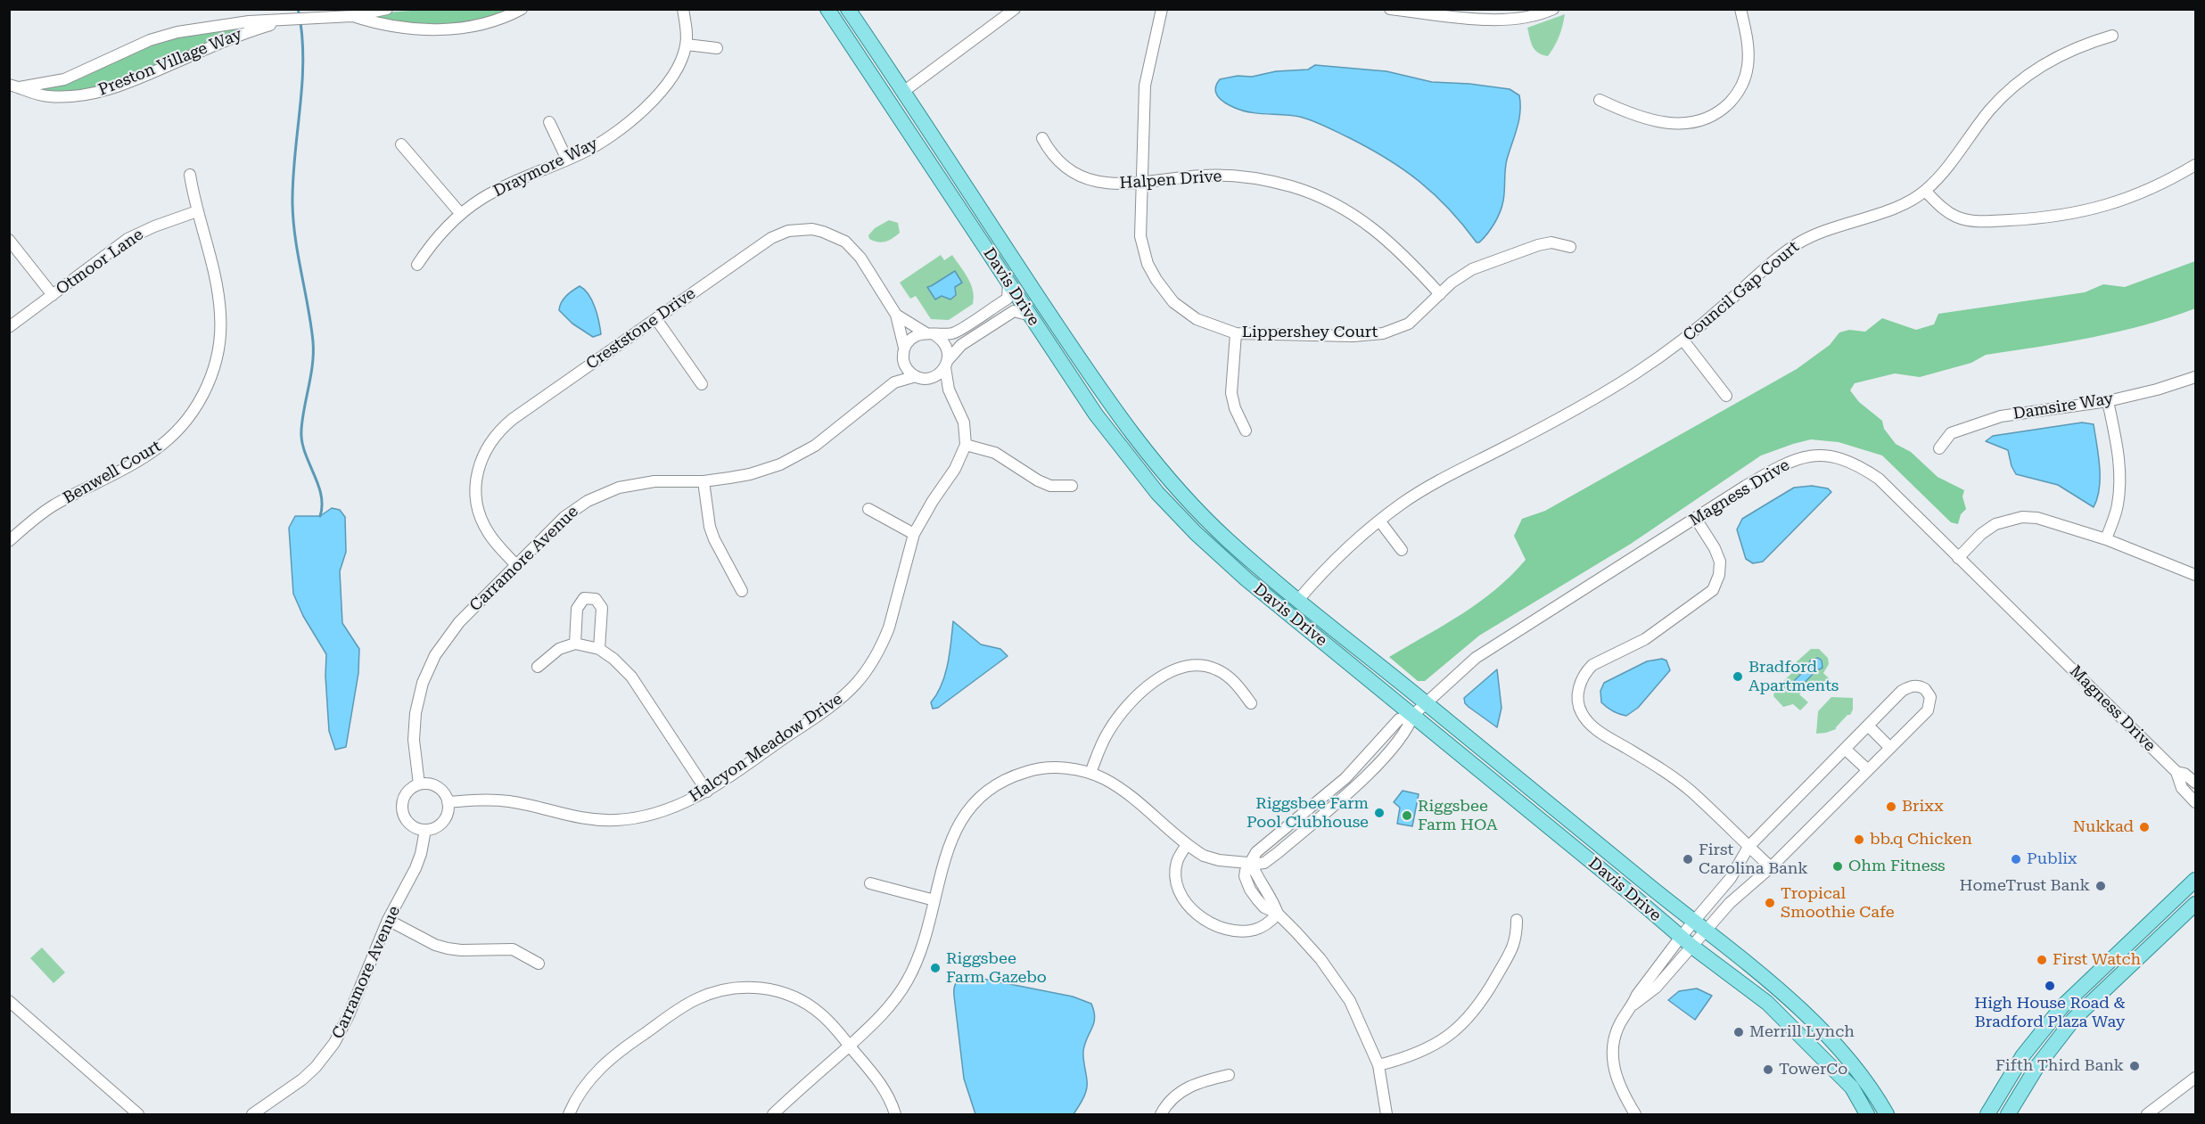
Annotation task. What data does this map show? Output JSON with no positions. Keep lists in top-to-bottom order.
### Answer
{
  "streets": {
    "main road": ["Davis Drive"],
    "street": [
      "Preston Village Way",
      "Draymore Way",
      "Halpen Drive",
      "Otmoor Lane",
      "Council Gap Court",
      "Creststone Drive",
      "Lippershey Court",
      "Damsire Way",
      "Benwell Court",
      "Magness Drive",
      "Carramore Avenue",
      "Halcyon Meadow Drive"
    ]
  },
  "crossings": [
    ["Halpen Drive", "Lippershey Court"],
    ["Otmoor Lane", "Benwell Court"],
    ["Davis Drive", "Council Gap Court"],
    ["Davis Drive", "Magness Drive"],
    ["Creststone Drive", "Carramore Avenue"],
    ["Carramore Avenue", "Halcyon Meadow Drive"]
  ],
  "places": [
    "Bradford Apartments",
    "Brixx",
    "Riggsbee Farm Pool Clubhouse",
    "Riggsbee Farm HOA",
    "Nukkad",
    "bb.q Chicken",
    "First Carolina Bank",
    "Publix",
    "Ohm Fitness",
    "HomeTrust Bank",
    "Tropical Smoothie Cafe",
    "First Watch",
    "Riggsbee Farm Gazebo",
    "High House Road & Bradford Plaza Way",
    "Merrill Lynch",
    "Fifth Third Bank",
    "TowerCo"
  ]
}
